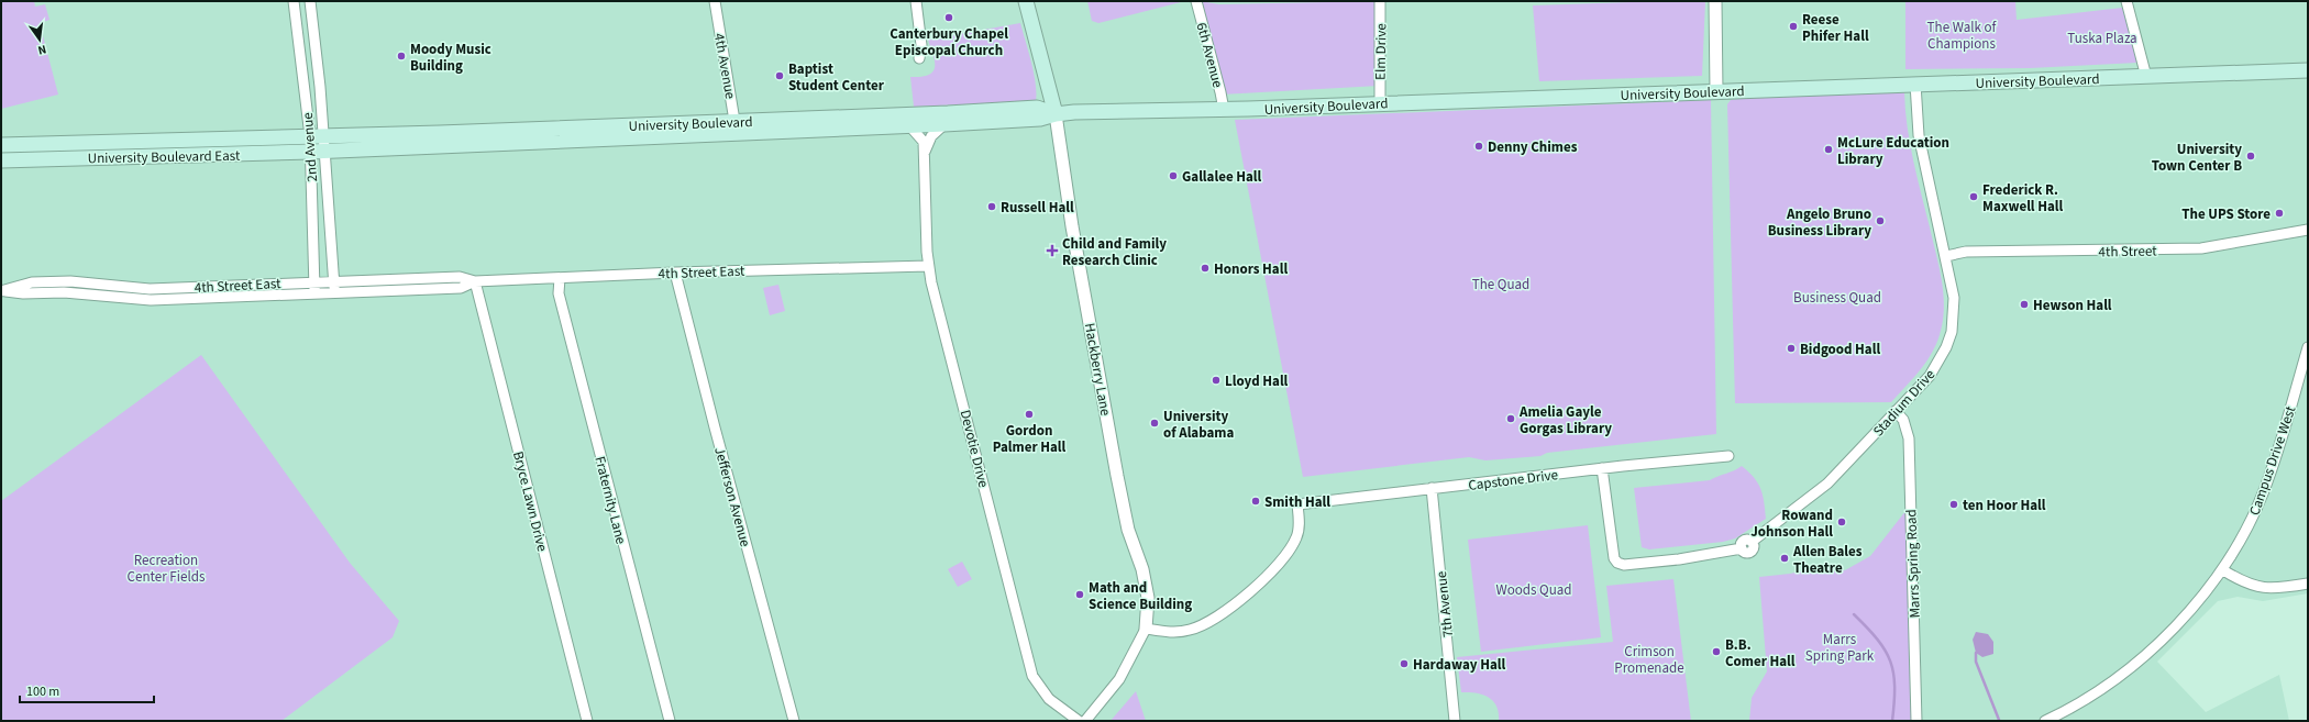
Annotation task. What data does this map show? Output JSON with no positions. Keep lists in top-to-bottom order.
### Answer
{
  "streets": {
    "main road": ["University Boulevard", "University Boulevard East", "Hackberry Lane"],
    "street": [
      "Elm Drive",
      "6th Avenue",
      "4th Avenue",
      "2nd Avenue",
      "4th Street",
      "4th Street East",
      "Stadium Drive",
      "Devotie Drive",
      "Campus Drive West",
      "Capstone Drive",
      "Jefferson Avenue",
      "Fraternity Lane",
      "Bryce Lawn Drive",
      "Marrs Spring Road",
      "7th Avenue"
    ]
  },
  "crossings": [
    ["Elm Drive", "University Boulevard"],
    ["6th Avenue", "University Boulevard"],
    ["4th Avenue", "University Boulevard"],
    ["University Boulevard", "2nd Avenue"],
    ["University Boulevard", "University Boulevard East"],
    ["University Boulevard", "Hackberry Lane"],
    ["University Boulevard", "Stadium Drive"],
    ["University Boulevard", "Devotie Drive"],
    ["2nd Avenue", "University Boulevard East"],
    ["2nd Avenue", "4th Street East"],
    ["4th Street", "Stadium Drive"],
    ["4th Street East", "Devotie Drive"],
    ["4th Street East", "Jefferson Avenue"],
    ["4th Street East", "Fraternity Lane"],
    ["4th Street East", "Bryce Lawn Drive"],
    ["Hackberry Lane", "Capstone Drive"],
    ["Stadium Drive", "Capstone Drive"],
    ["Stadium Drive", "Marrs Spring Road"],
    ["Capstone Drive", "7th Avenue"]
  ],
  "parks": [
    "The Walk of Champions",
    "Tuska Plaza",
    "The Quad",
    "Business Quad",
    "Recreation Center Fields",
    "Woods Quad",
    "Marrs Spring Park",
    "Crimson Promenade"
  ],
  "places": {
    "other": [
      "Canterbury Chapel Episcopal Church",
      "Reese Phifer Hall",
      "Moody Music Building",
      "Baptist Student Center",
      "Denny Chimes",
      "McLure Education Library",
      "University Town Center B",
      "Gallalee Hall",
      "Frederick R. Maxwell Hall",
      "Russell Hall",
      "The UPS Store",
      "Angelo Bruno Business Library",
      "Honors Hall",
      "Hewson Hall",
      "Bidgood Hall",
      "Lloyd Hall",
      "Gordon Palmer Hall",
      "Amelia Gayle Gorgas Library",
      "University of Alabama",
      "Smith Hall",
      "ten Hoor Hall",
      "Rowand Johnson Hall",
      "Allen Bales Theatre",
      "Math and Science Building",
      "B.B. Comer Hall",
      "Hardaway Hall"
    ],
    "health": ["Child and Family Research Clinic"]
  },
  "scale_bar": "100 m",
  "north": "bottom"
}
